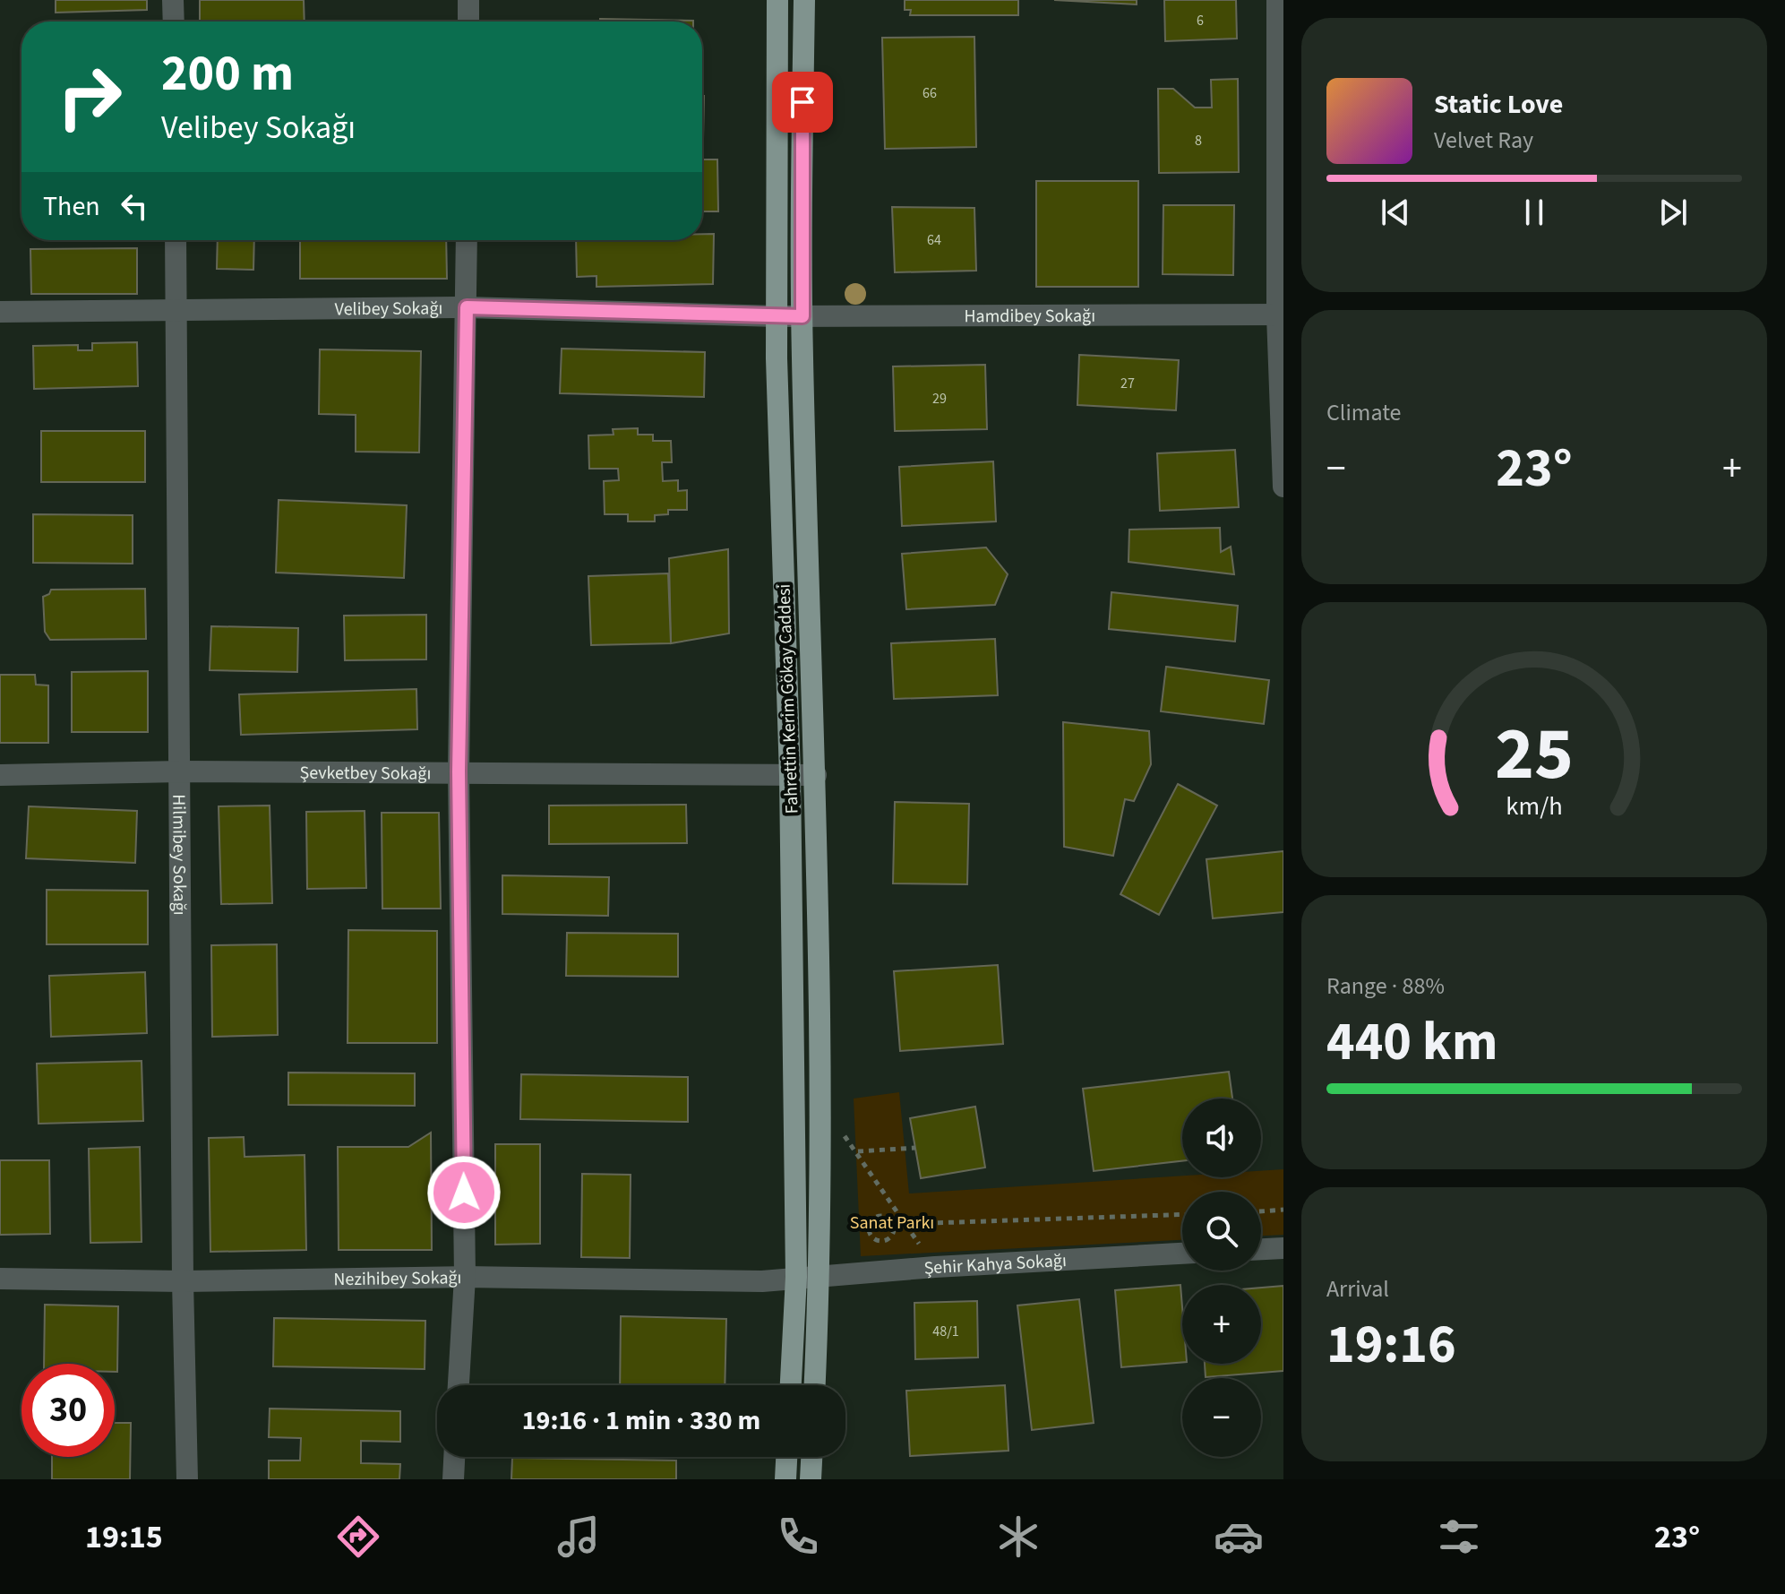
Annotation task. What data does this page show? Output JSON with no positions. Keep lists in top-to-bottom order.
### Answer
{
  "streets": {
    "main road": ["Fahrettin Kerim Gökay Caddesi"],
    "street": [
      "Velibey Sokağı",
      "Hamdibey Sokağı",
      "Şevketbey Sokağı",
      "Hilmibey Sokağı",
      "Şehir Kahya Sokağı",
      "Nezihibey Sokağı"
    ]
  },
  "crossings": [
    ["Velibey Sokağı", "Hamdibey Sokağı"],
    ["Velibey Sokağı", "Fahrettin Kerim Gökay Caddesi"],
    ["Velibey Sokağı", "Hilmibey Sokağı"],
    ["Hamdibey Sokağı", "Fahrettin Kerim Gökay Caddesi"],
    ["Fahrettin Kerim Gökay Caddesi", "Şevketbey Sokağı"],
    ["Fahrettin Kerim Gökay Caddesi", "Şehir Kahya Sokağı"],
    ["Fahrettin Kerim Gökay Caddesi", "Nezihibey Sokağı"],
    ["Şevketbey Sokağı", "Hilmibey Sokağı"],
    ["Hilmibey Sokağı", "Nezihibey Sokağı"],
    ["Şehir Kahya Sokağı", "Nezihibey Sokağı"]
  ],
  "parks": ["Sanat Parkı"],
  "house_numbers": [
    "6",
    "66",
    "8",
    "64",
    "27",
    "29",
    "48/1"
  ],
  "page": {
    "turn": ["200 m", "Velibey Sokağı"],
    "song": ["Static Love", "Velvet Ray"],
    "then": "Then",
    "tile": [
      "Climate",
      ["Range · 88%", "440 km"],
      ["Arrival", "19:16"]
    ],
    "heat": ["−", "23°", "+"],
    "map_buttons": ["+", "−"],
    "limit": "30",
    "trip": "19:16 · 1 min · 330 m",
    "tabs": ["19:15", "23°"],
    "gauge": ["25", "km/h"]
  }
}
